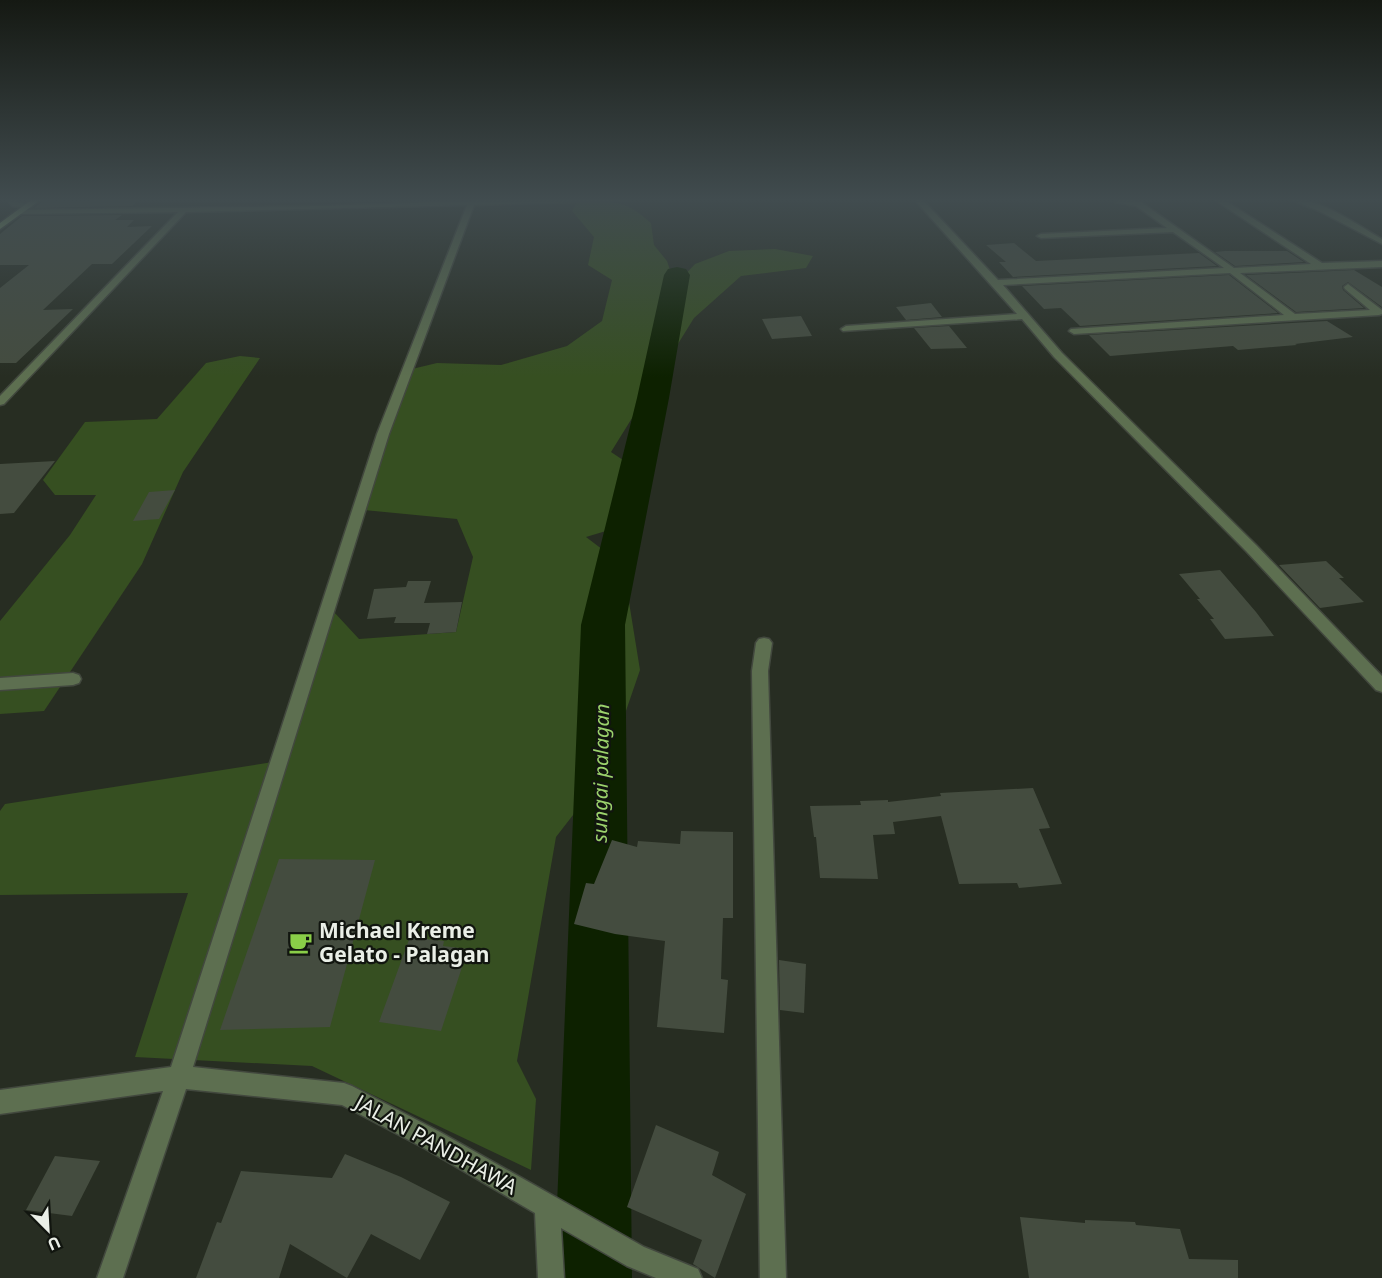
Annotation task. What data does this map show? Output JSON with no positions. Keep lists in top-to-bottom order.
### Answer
{
  "streets": {
    "street": ["JALAN PANDHAWA"]
  },
  "water": ["sungai palagan"],
  "places": {
    "cafe": ["Michael Kreme Gelato - Palagan"]
  },
  "north": "bottom right"
}
